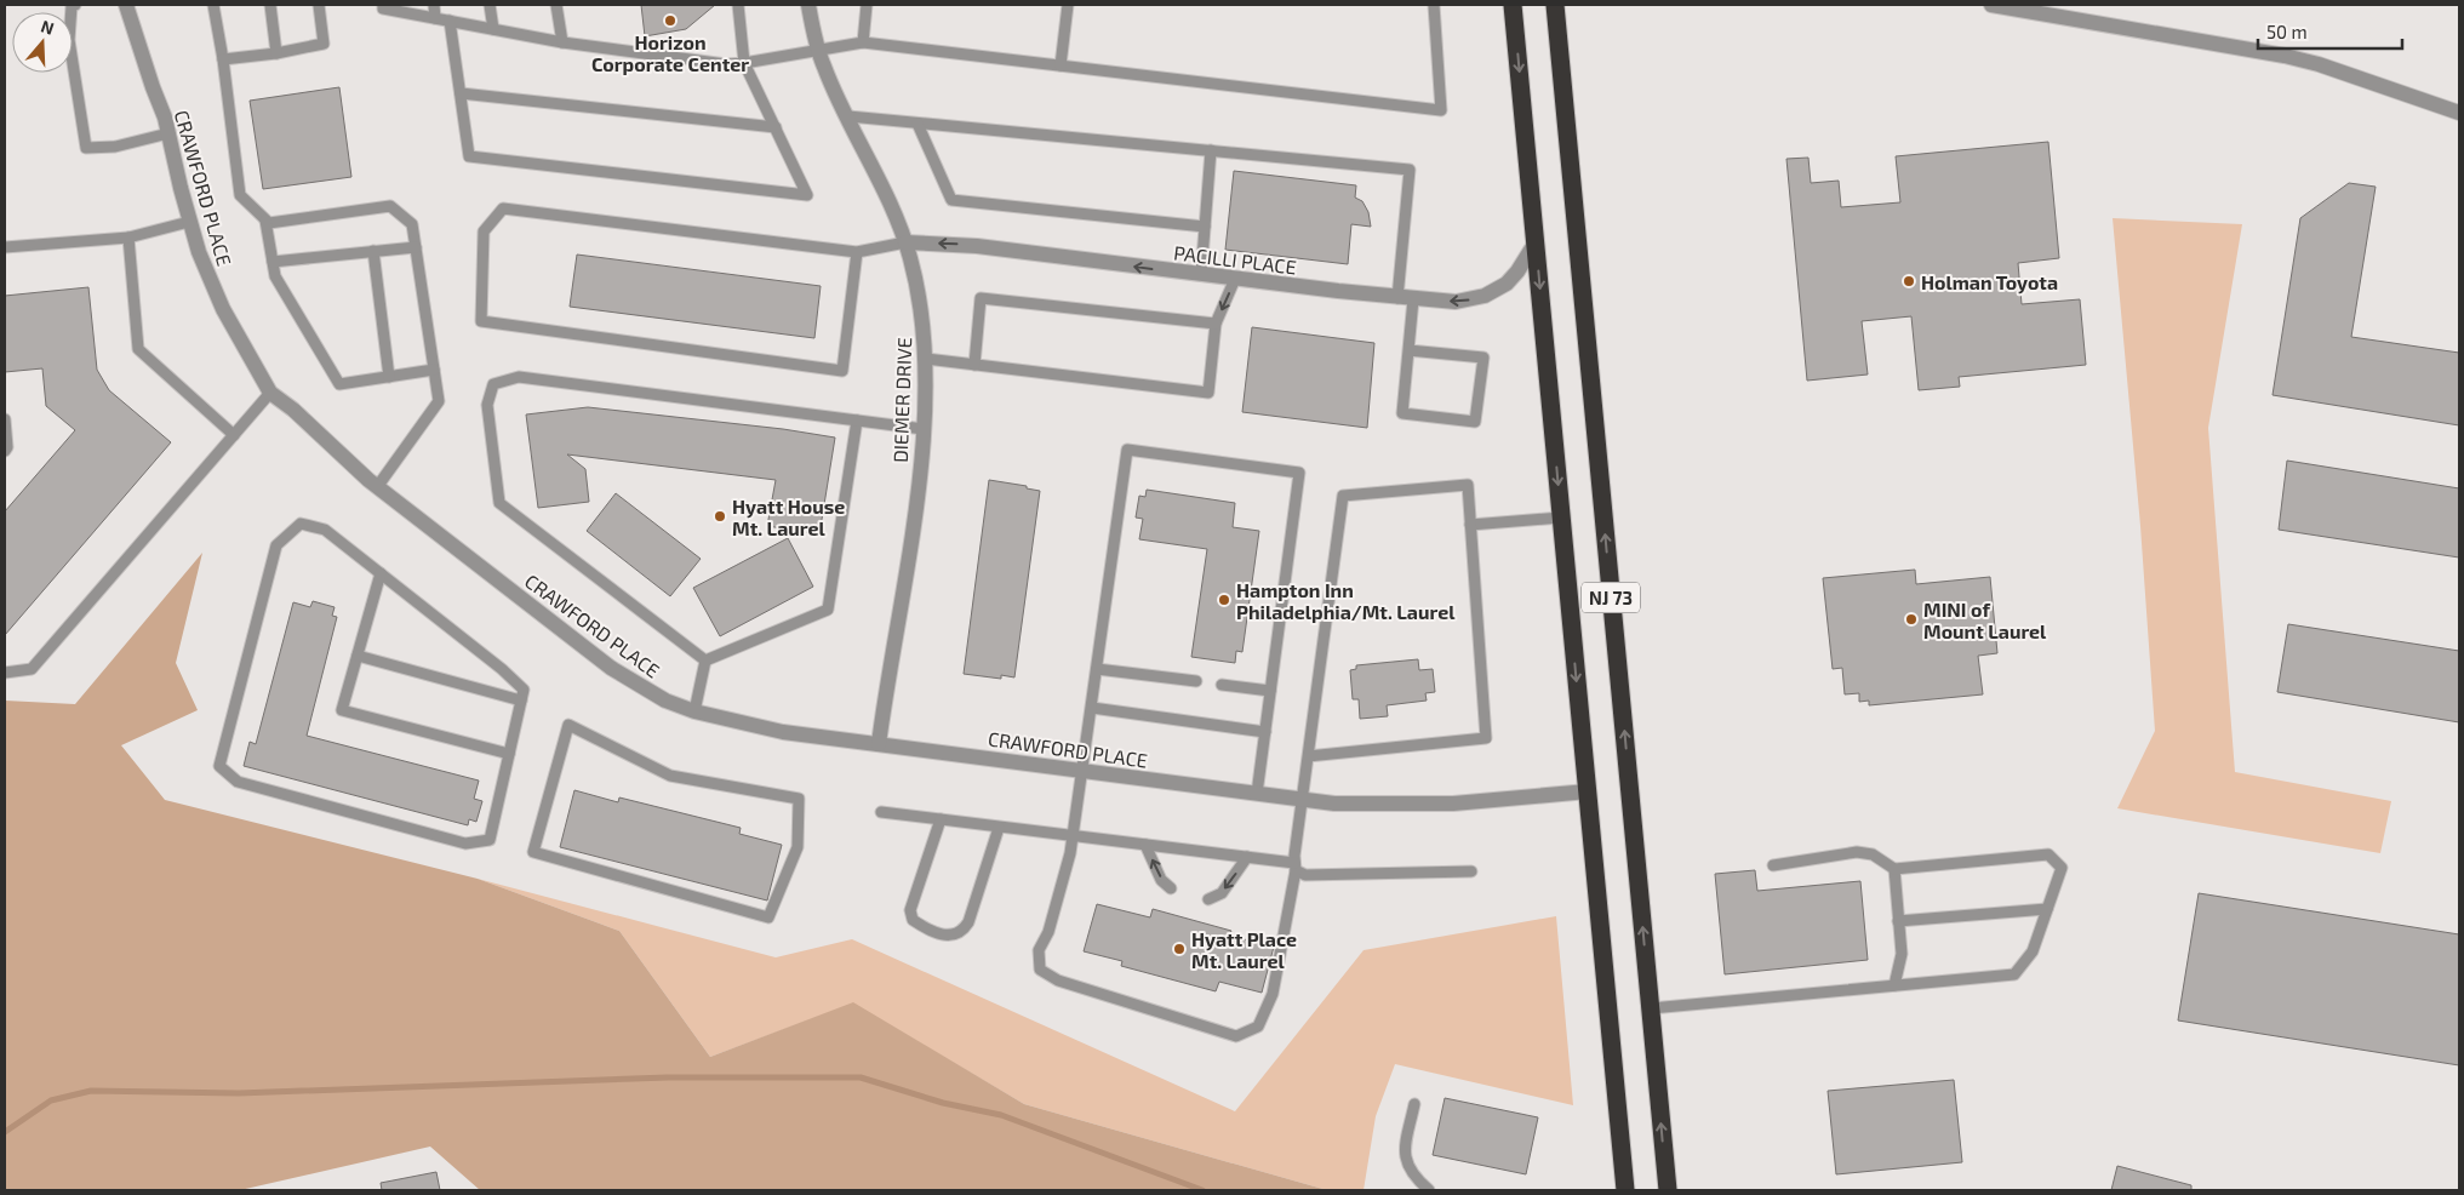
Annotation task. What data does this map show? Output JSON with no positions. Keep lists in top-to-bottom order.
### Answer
{
  "streets": {
    "highway": ["NJ 73"],
    "street": ["CRAWFORD PLACE", "PACILLI PLACE", "DIEMER DRIVE"]
  },
  "crossings": [
    ["CRAWFORD PLACE", "DIEMER DRIVE"],
    ["CRAWFORD PLACE", "NJ 73"],
    ["PACILLI PLACE", "DIEMER DRIVE"],
    ["PACILLI PLACE", "NJ 73"]
  ],
  "one_way": ["PACILLI PLACE"],
  "places": [
    "Horizon Corporate Center",
    "Holman Toyota",
    "Hyatt House Mt. Laurel",
    "Hampton Inn Philadelphia/Mt. Laurel",
    "MINI of Mount Laurel",
    "Hyatt Place Mt. Laurel"
  ],
  "scale_bar": "50 m",
  "north": "top"
}
